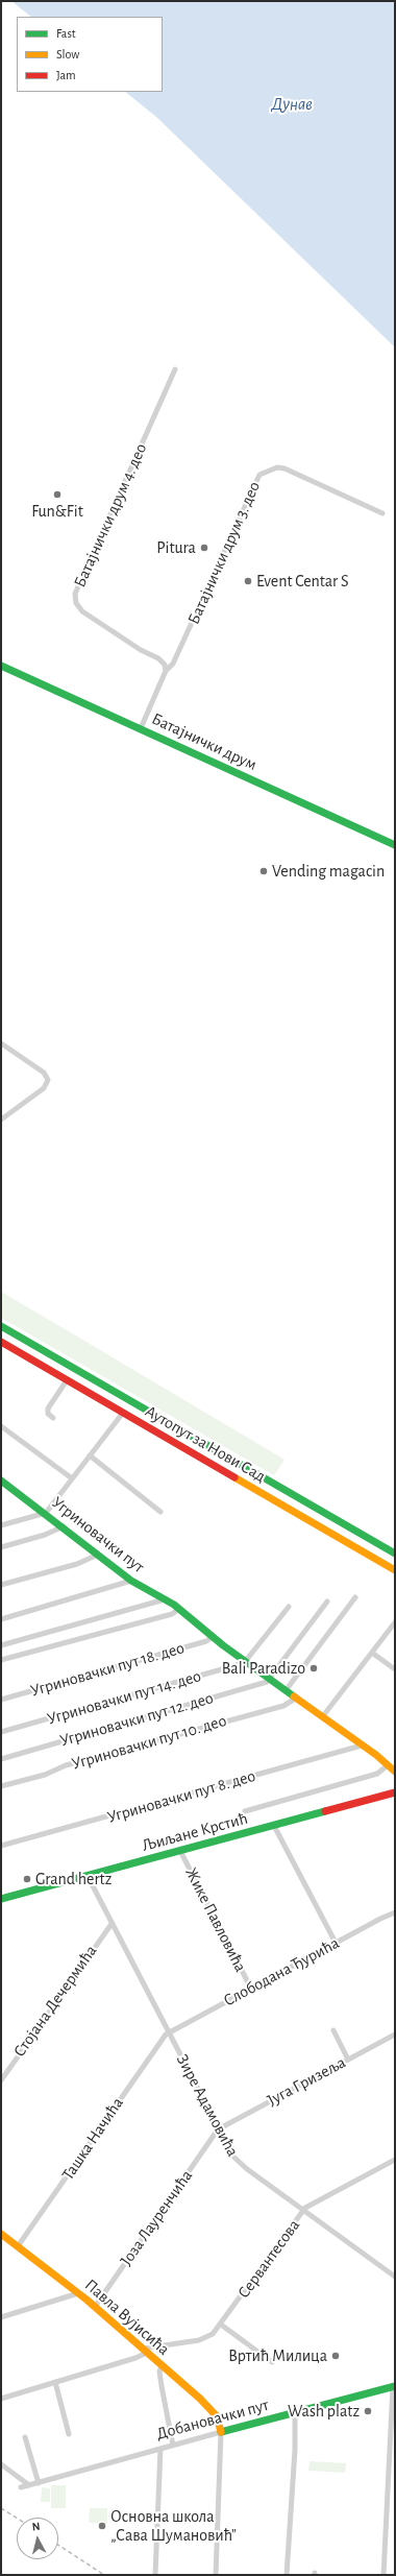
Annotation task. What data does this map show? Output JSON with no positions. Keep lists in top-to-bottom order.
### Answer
{
  "streets": {
    "street": [
      "Батајнички друм 4. део",
      "Батајнички друм 3. део",
      "Батајнички друм",
      "Аутопут за Нови Сад",
      "Угриновачки пут",
      "Угриновачки пут 18. део",
      "Угриновачки пут 14. део",
      "Угриновачки пут 12. део",
      "Угриновачки пут 10. део",
      "Угриновачки пут 8. део",
      "Љиљане Крстић",
      "Жике Павловића",
      "Слободана Ђурића",
      "Стојана Дечермића",
      "Југа Гризеља",
      "Зире Адамовића",
      "Ташка Начића",
      "Јоза Лауренчића",
      "Сервантесова",
      "Павла Вујисића",
      "Добановачки пут"
    ]
  },
  "crossings": [
    ["Батајнички друм 4. део", "Батајнички друм 3. део"],
    ["Батајнички друм 3. део", "Батајнички друм"],
    ["Угриновачки пут", "Угриновачки пут 18. део"],
    ["Угриновачки пут", "Угриновачки пут 14. део"],
    ["Угриновачки пут", "Угриновачки пут 12. део"],
    ["Угриновачки пут", "Угриновачки пут 10. део"],
    ["Угриновачки пут", "Угриновачки пут 8. део"],
    ["Љиљане Крстић", "Жике Павловића"],
    ["Љиљане Крстић", "Зире Адамовића"],
    ["Жике Павловића", "Слободана Ђурића"],
    ["Слободана Ђурића", "Зире Адамовића"],
    ["Слободана Ђурића", "Ташка Начића"],
    ["Стојана Дечермића", "Зире Адамовића"],
    ["Југа Гризеља", "Зире Адамовића"],
    ["Југа Гризеља", "Јоза Лауренчића"],
    ["Зире Адамовића", "Ташка Начића"],
    ["Зире Адамовића", "Јоза Лауренчића"],
    ["Зире Адамовића", "Сервантесова"],
    ["Ташка Начића", "Павла Вујисића"],
    ["Јоза Лауренчића", "Павла Вујисића"],
    ["Сервантесова", "Павла Вујисића"],
    ["Павла Вујисића", "Добановачки пут"]
  ],
  "water": ["Дунав"],
  "places": [
    "Fun&Fit",
    "Pitura",
    "Event Centar S",
    "Vending magacin",
    "Bali Paradizo",
    "Grand hertz",
    "Вртић Милица",
    "Wash platz",
    "Основна школа „Сава Шумановић”"
  ],
  "legend": ["Fast", "Slow", "Jam"],
  "north": "top"
}
